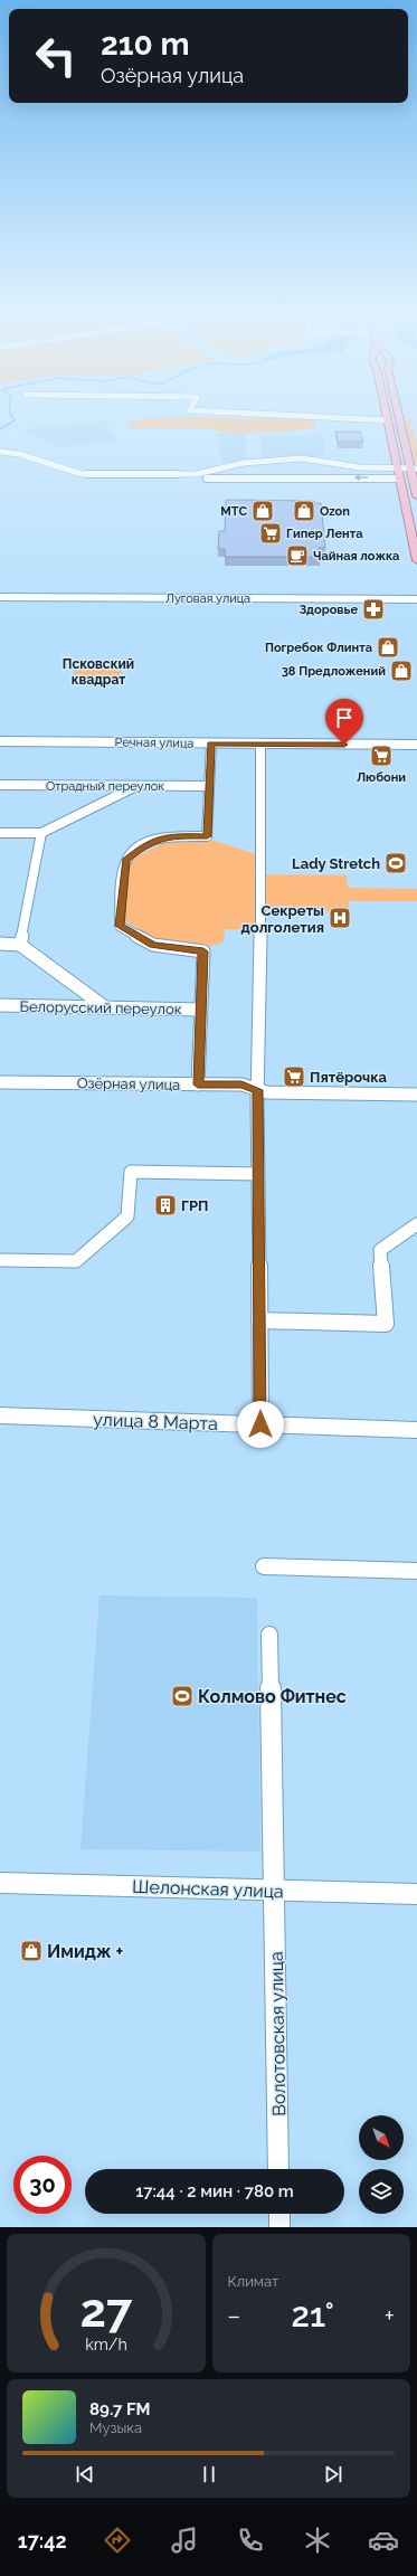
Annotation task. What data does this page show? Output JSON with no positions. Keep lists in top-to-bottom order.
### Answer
{
  "streets": {
    "street": [
      "Луговая улица",
      "Речная улица",
      "Отрадный переулок",
      "Белорусский переулок",
      "Озёрная улица",
      "улица 8 Марта",
      "Шелонская улица",
      "Волотовская улица"
    ]
  },
  "crossings": [
    ["Шелонская улица", "Волотовская улица"]
  ],
  "districts": ["Псковский квадрат"],
  "places": {
    "shop": [
      "МТС",
      "Ozon",
      "Погребок Флинта",
      "38 Предложений",
      "Имидж +"
    ],
    "supermarket": ["Гипер Лента", "Любони", "Пятёрочка"],
    "cafe": ["Чайная ложка"],
    "pharmacy": ["Здоровье"],
    "sports": ["Lady Stretch", "Колмово Фитнес"],
    "hospital": ["Секреты долголетия"],
    "building": ["ГРП"]
  },
  "north": "bottom right",
  "page": {
    "turn": ["210 m", "Озёрная улица"],
    "limit": "30",
    "trip": "17:44 · 2 мин · 780 m",
    "tile": "Климат",
    "heat": ["−", "21°", "+"],
    "song": ["89.7 FM", "Музыка"],
    "tabs": "17:42",
    "gauge": ["27", "km/h"]
  }
}
